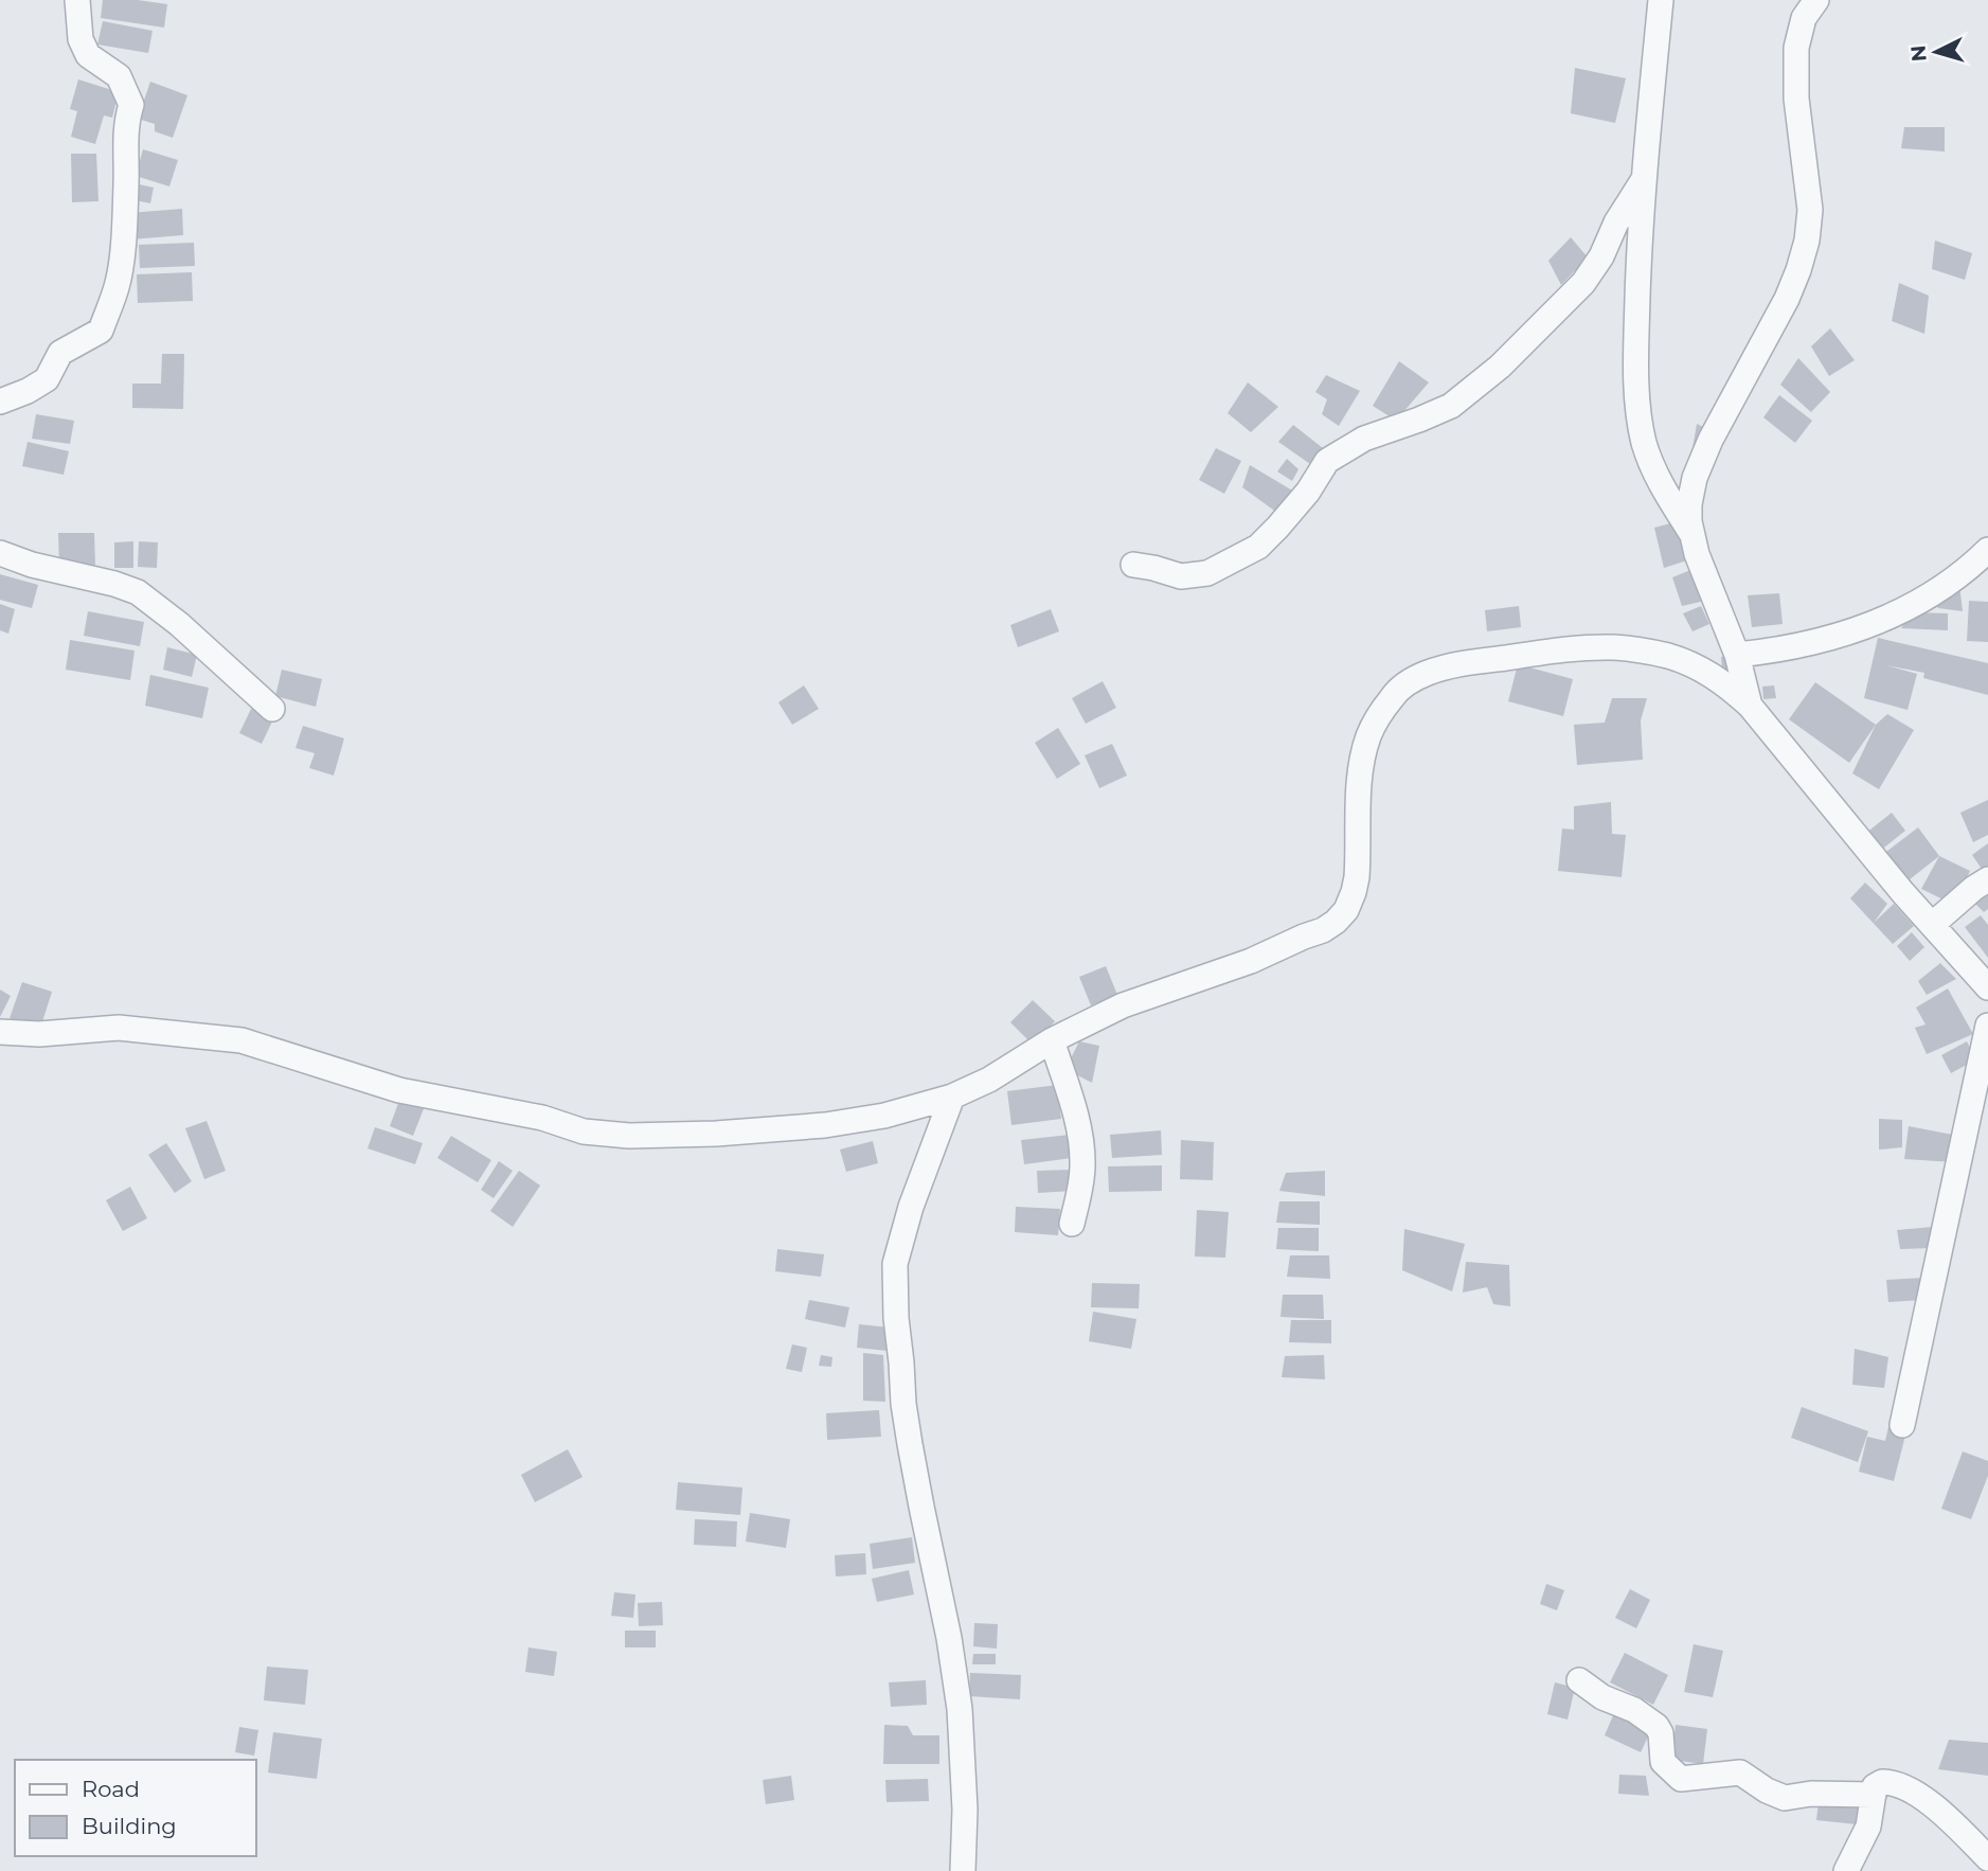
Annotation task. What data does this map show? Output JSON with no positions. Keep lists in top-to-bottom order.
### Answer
{
  "legend": ["Road", "Building"],
  "north": "left"
}
